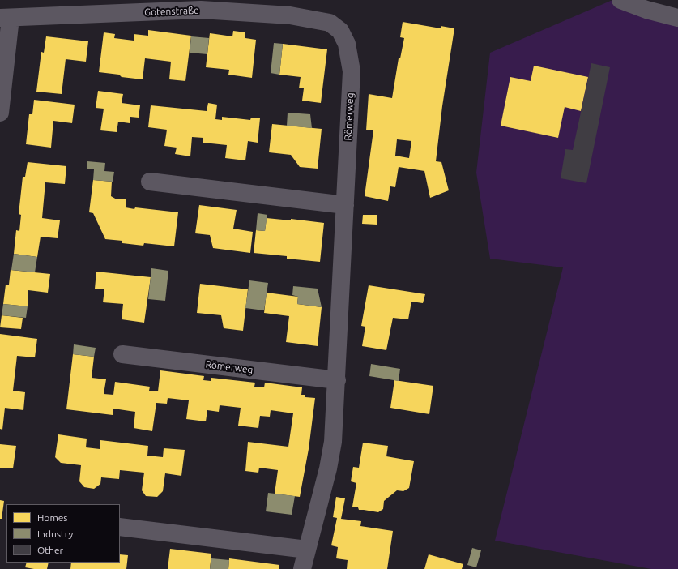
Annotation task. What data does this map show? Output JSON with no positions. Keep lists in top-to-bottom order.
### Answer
{
  "streets": {
    "street": ["Gotenstraße", "Römerweg"]
  },
  "crossings": [
    ["Gotenstraße", "Römerweg"]
  ],
  "legend": ["Homes", "Industry", "Other"]
}
